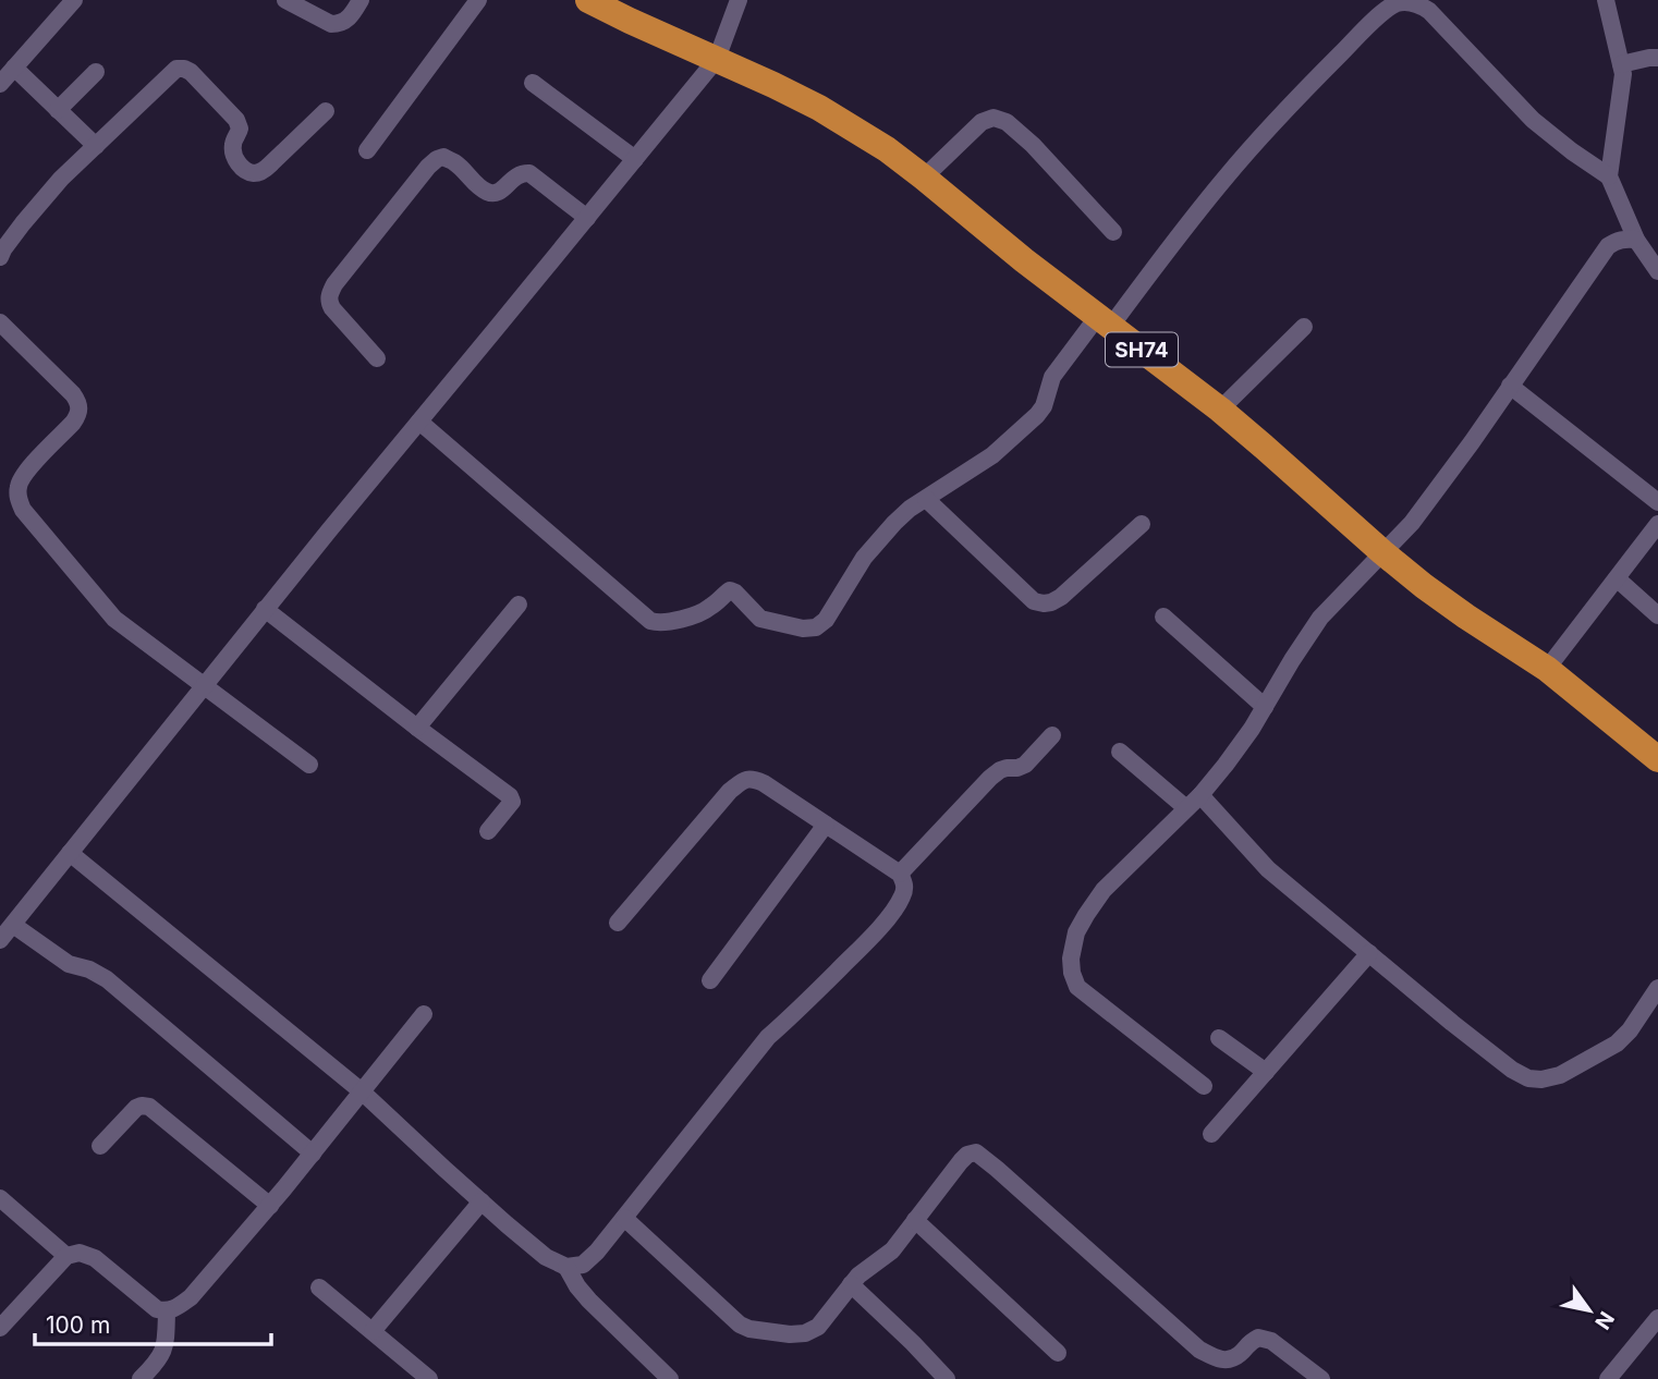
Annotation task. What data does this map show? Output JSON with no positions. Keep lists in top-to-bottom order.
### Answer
{
  "streets": {
    "highway": ["SH74"]
  },
  "scale_bar": "100 m",
  "north": "bottom right"
}
